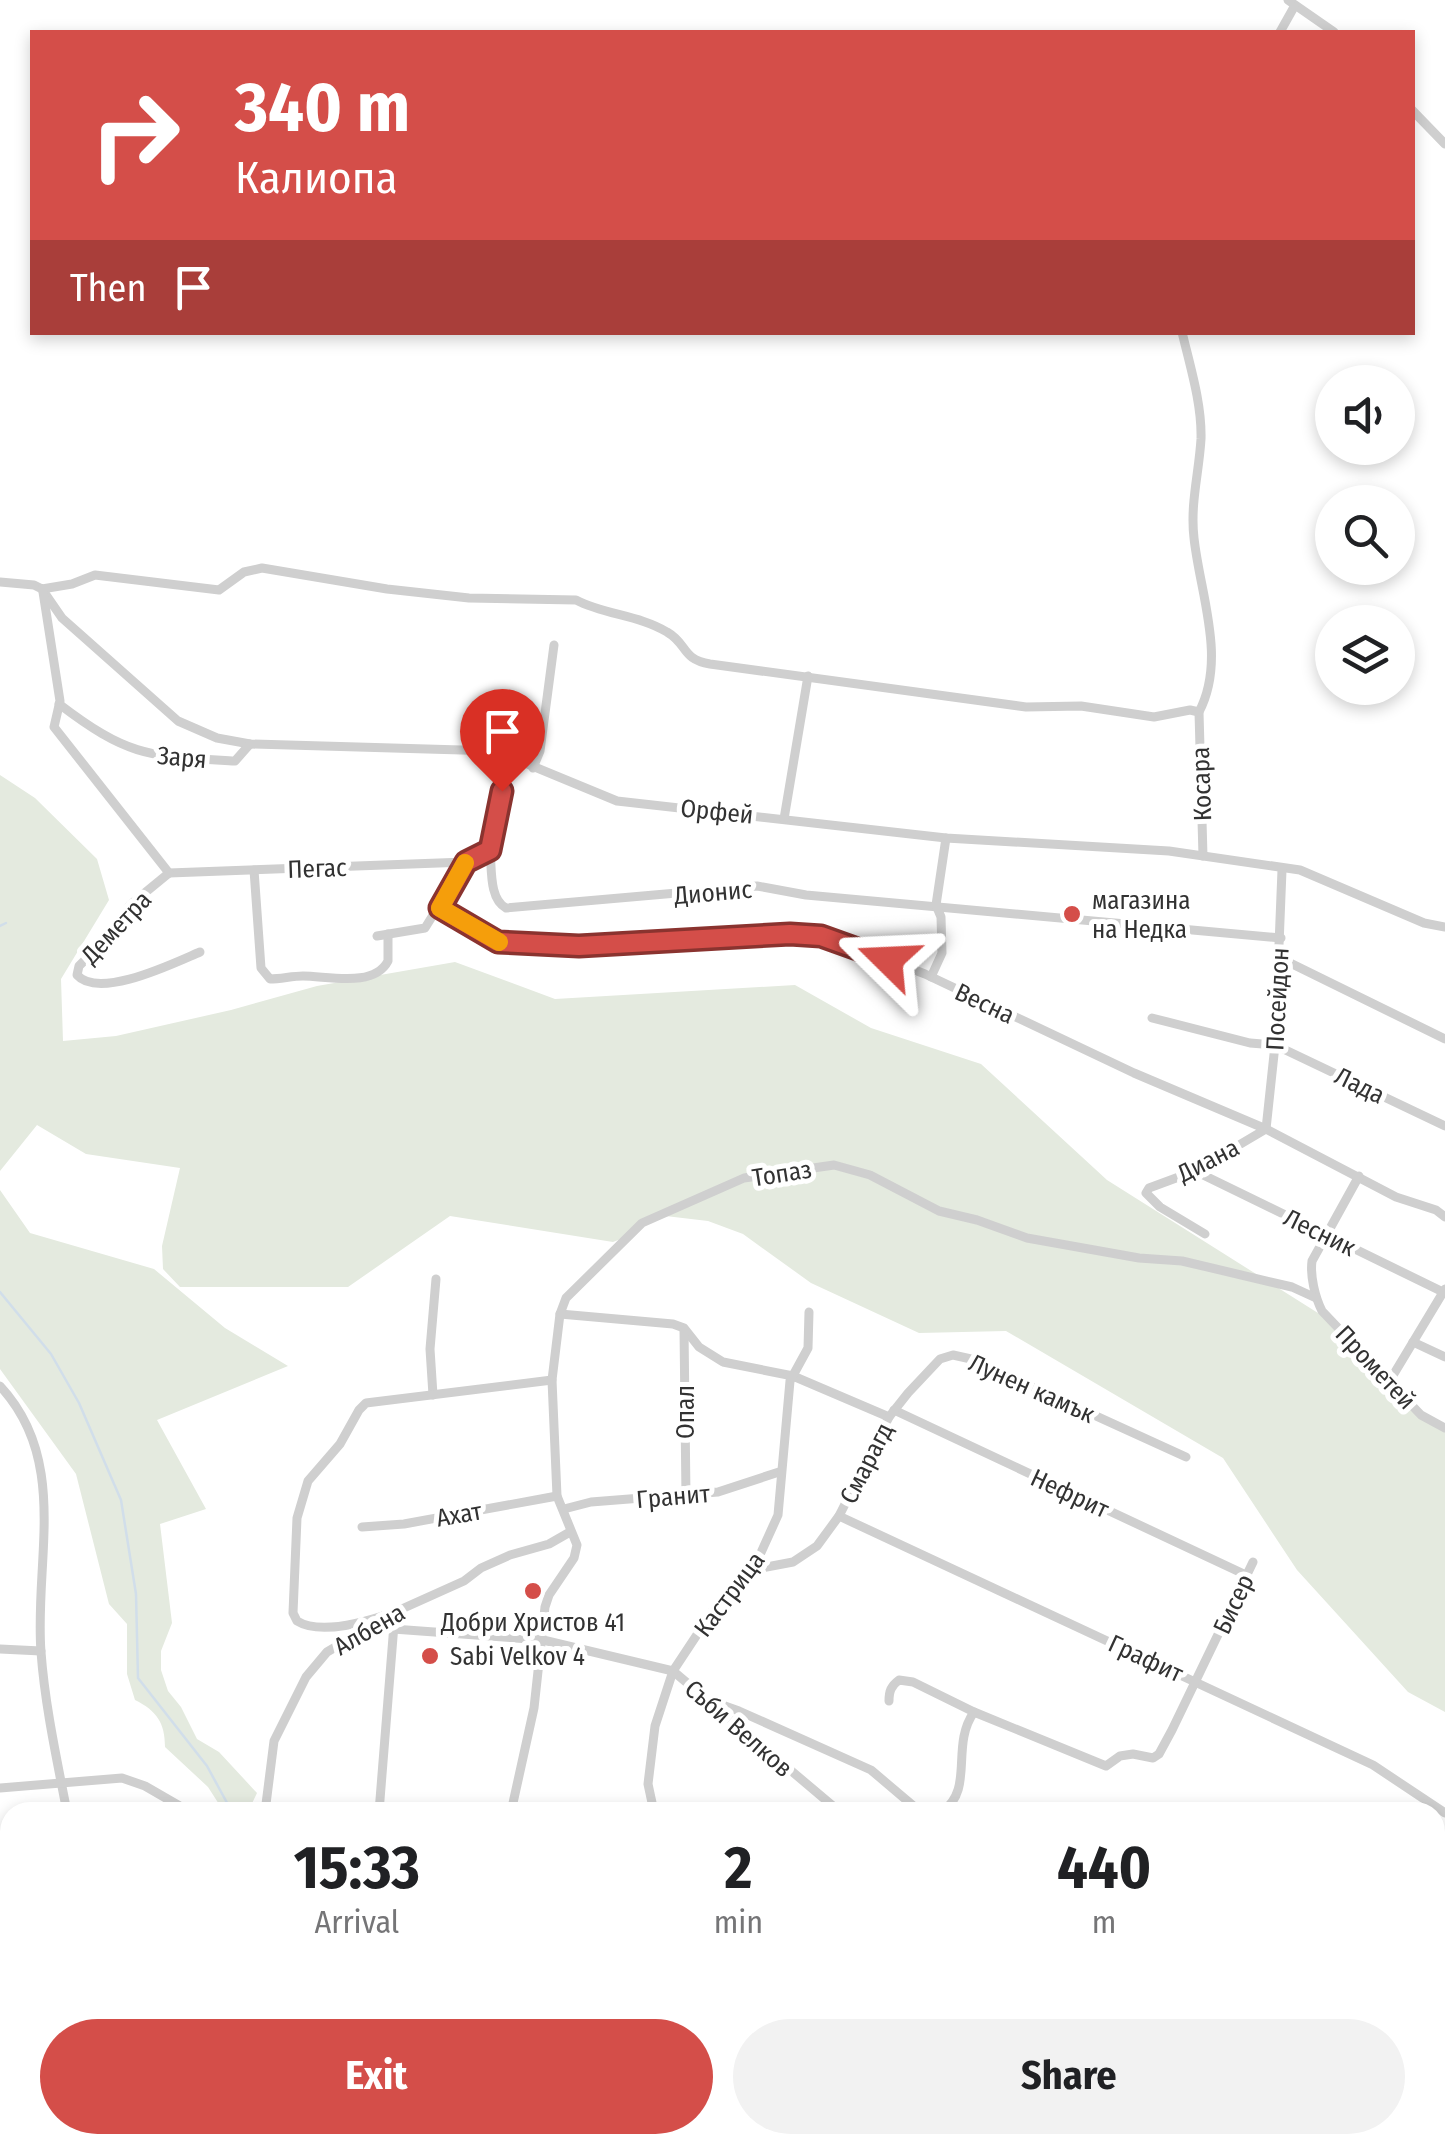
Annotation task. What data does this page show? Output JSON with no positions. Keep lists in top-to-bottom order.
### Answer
{
  "streets": {
    "street": [
      "Заря",
      "Косара",
      "Орфей",
      "Пегас",
      "Дионис",
      "Деметра",
      "Посейдон",
      "Весна",
      "Лада",
      "Диана",
      "Топаз",
      "Лесник",
      "Прометей",
      "Лунен камък",
      "Опал",
      "Смарагд",
      "Нефрит",
      "Гранит",
      "Ахат",
      "Кастрица",
      "Бисер",
      "Албена",
      "Графит",
      "Съби Велков"
    ]
  },
  "crossings": [
    ["Заря", "Орфей"],
    ["Косара", "Орфей"],
    ["Орфей", "Посейдон"],
    ["Пегас", "Деметра"],
    ["Дионис", "Посейдон"],
    ["Посейдон", "Весна"],
    ["Посейдон", "Лада"],
    ["Посейдон", "Диана"],
    ["Весна", "Диана"],
    ["Диана", "Лесник"],
    ["Топаз", "Прометей"],
    ["Топаз", "Гранит"],
    ["Топаз", "Ахат"],
    ["Топаз", "Албена"],
    ["Лунен камък", "Смарагд"],
    ["Лунен камък", "Нефрит"],
    ["Опал", "Нефрит"],
    ["Опал", "Гранит"],
    ["Смарагд", "Нефрит"],
    ["Смарагд", "Кастрица"],
    ["Смарагд", "Графит"],
    ["Нефрит", "Кастрица"],
    ["Нефрит", "Бисер"],
    ["Гранит", "Кастрица"],
    ["Кастрица", "Съби Велков"],
    ["Бисер", "Графит"]
  ],
  "places": ["магазина на Недка", "Добри Христов 41", "Sabi Velkov 4"],
  "page": {
    "turn": ["340 m", "Калиопа"],
    "then": "Then",
    "eta": [
      "15:33",
      "Arrival",
      "2",
      "min",
      "440",
      "m"
    ],
    "buttons": ["Exit", "Share"]
  }
}
